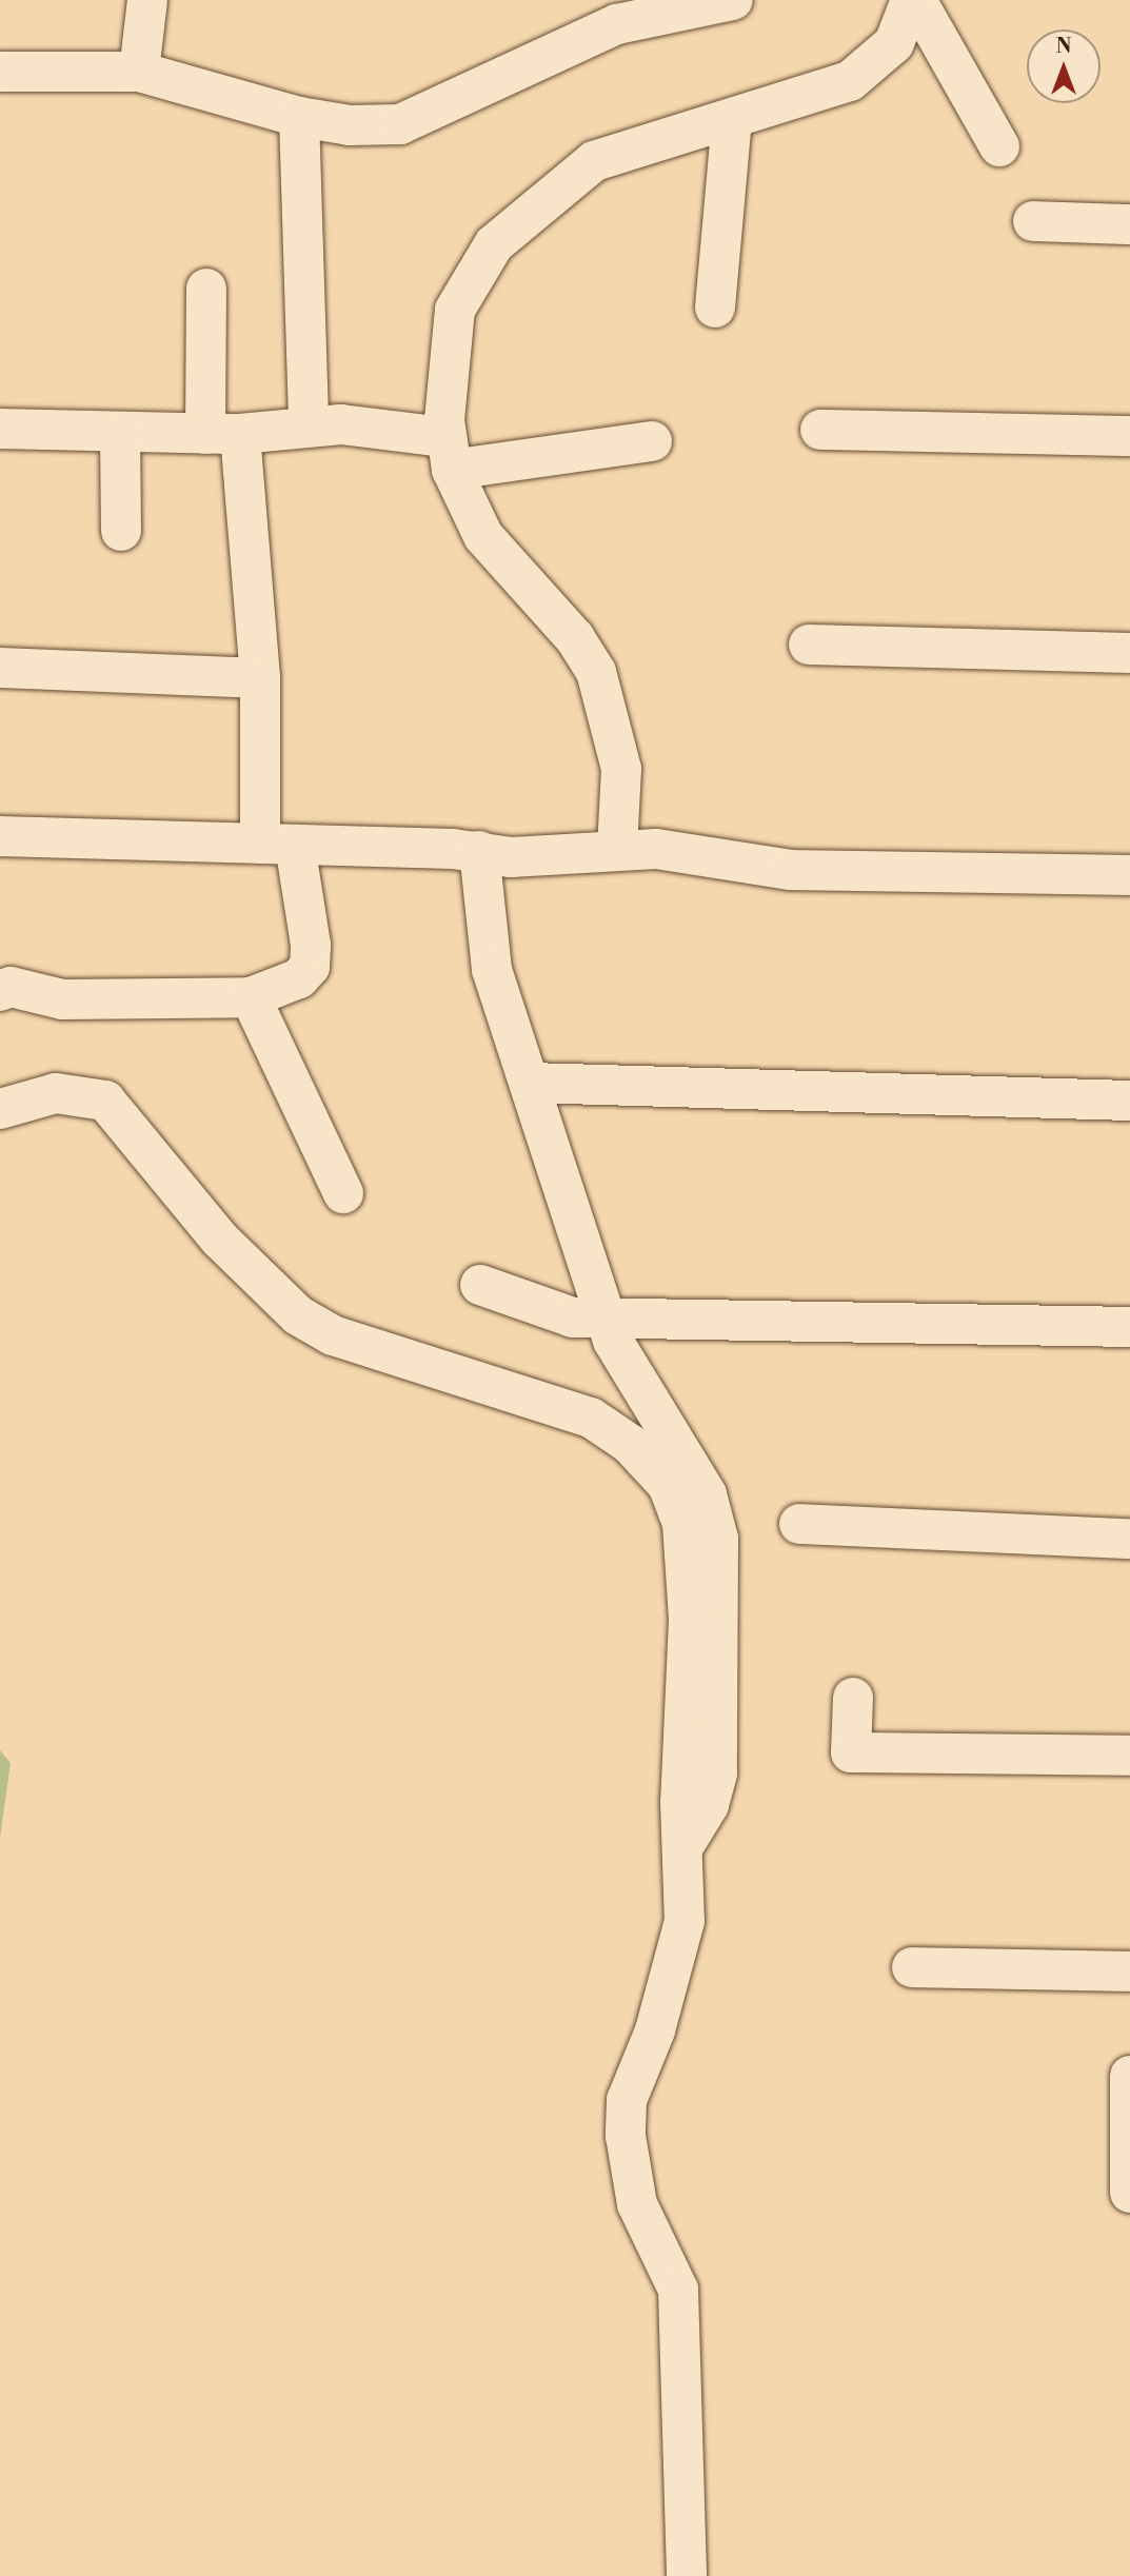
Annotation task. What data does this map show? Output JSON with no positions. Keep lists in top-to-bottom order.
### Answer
{
  "north": "top"
}
